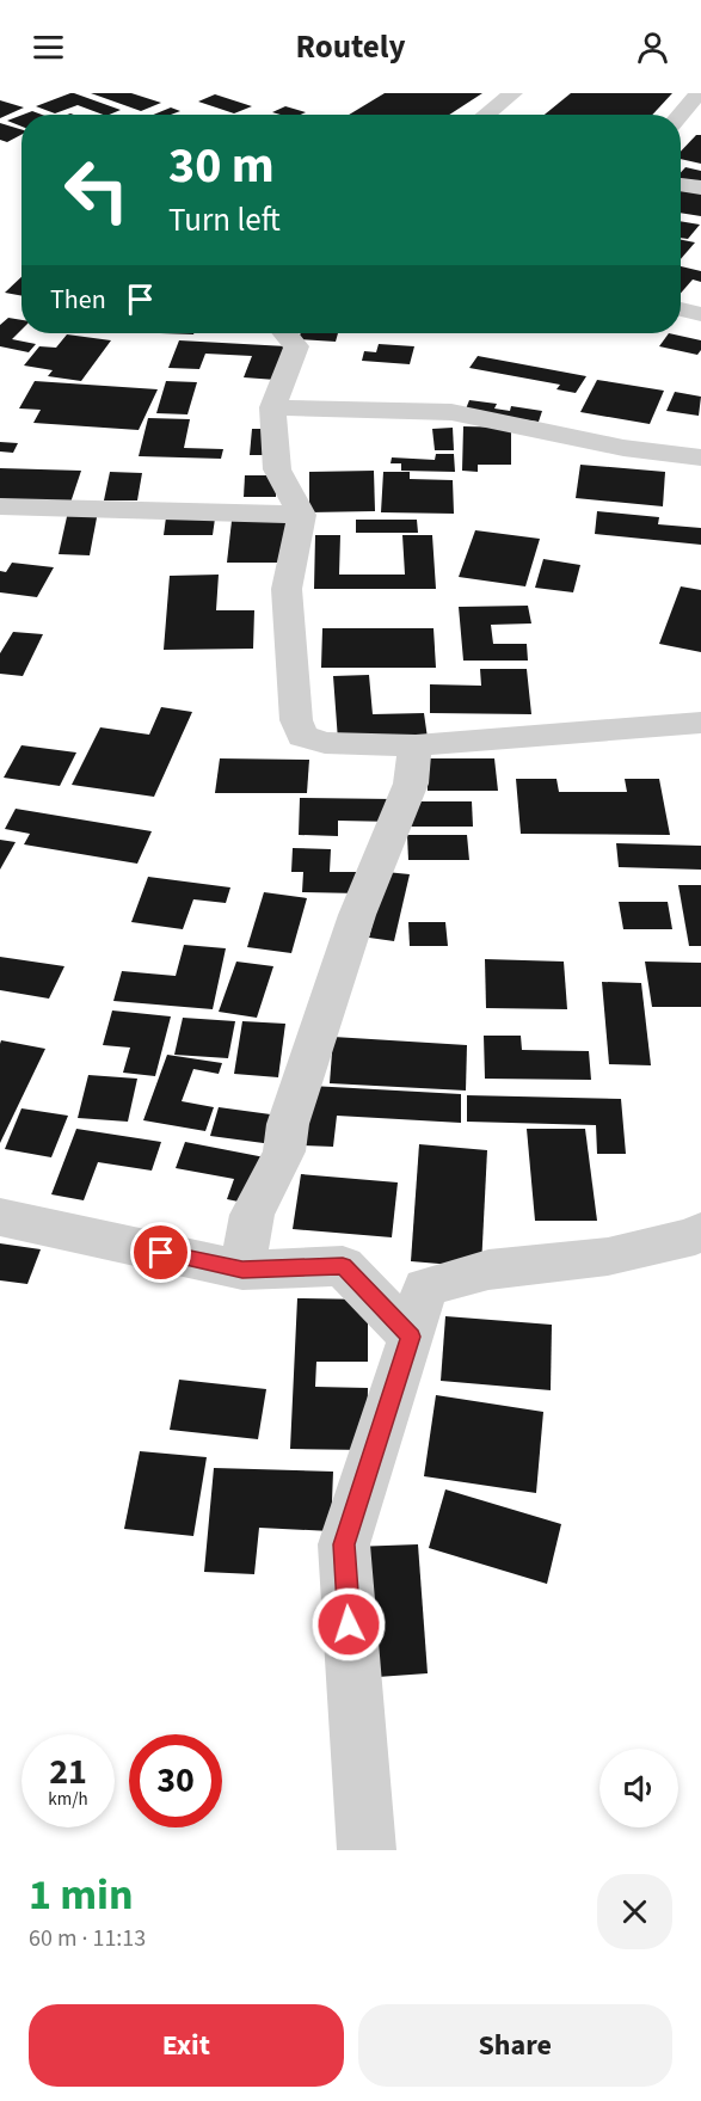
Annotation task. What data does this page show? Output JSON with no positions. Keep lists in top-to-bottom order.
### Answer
{
  "page": {
    "header": "Routely",
    "turn": ["30 m", "Turn left"],
    "then": "Then",
    "speed": "21 km/h",
    "limit": "30",
    "heading": ["1 min", "60 m · 11:13"],
    "buttons": ["Exit", "Share"]
  }
}
